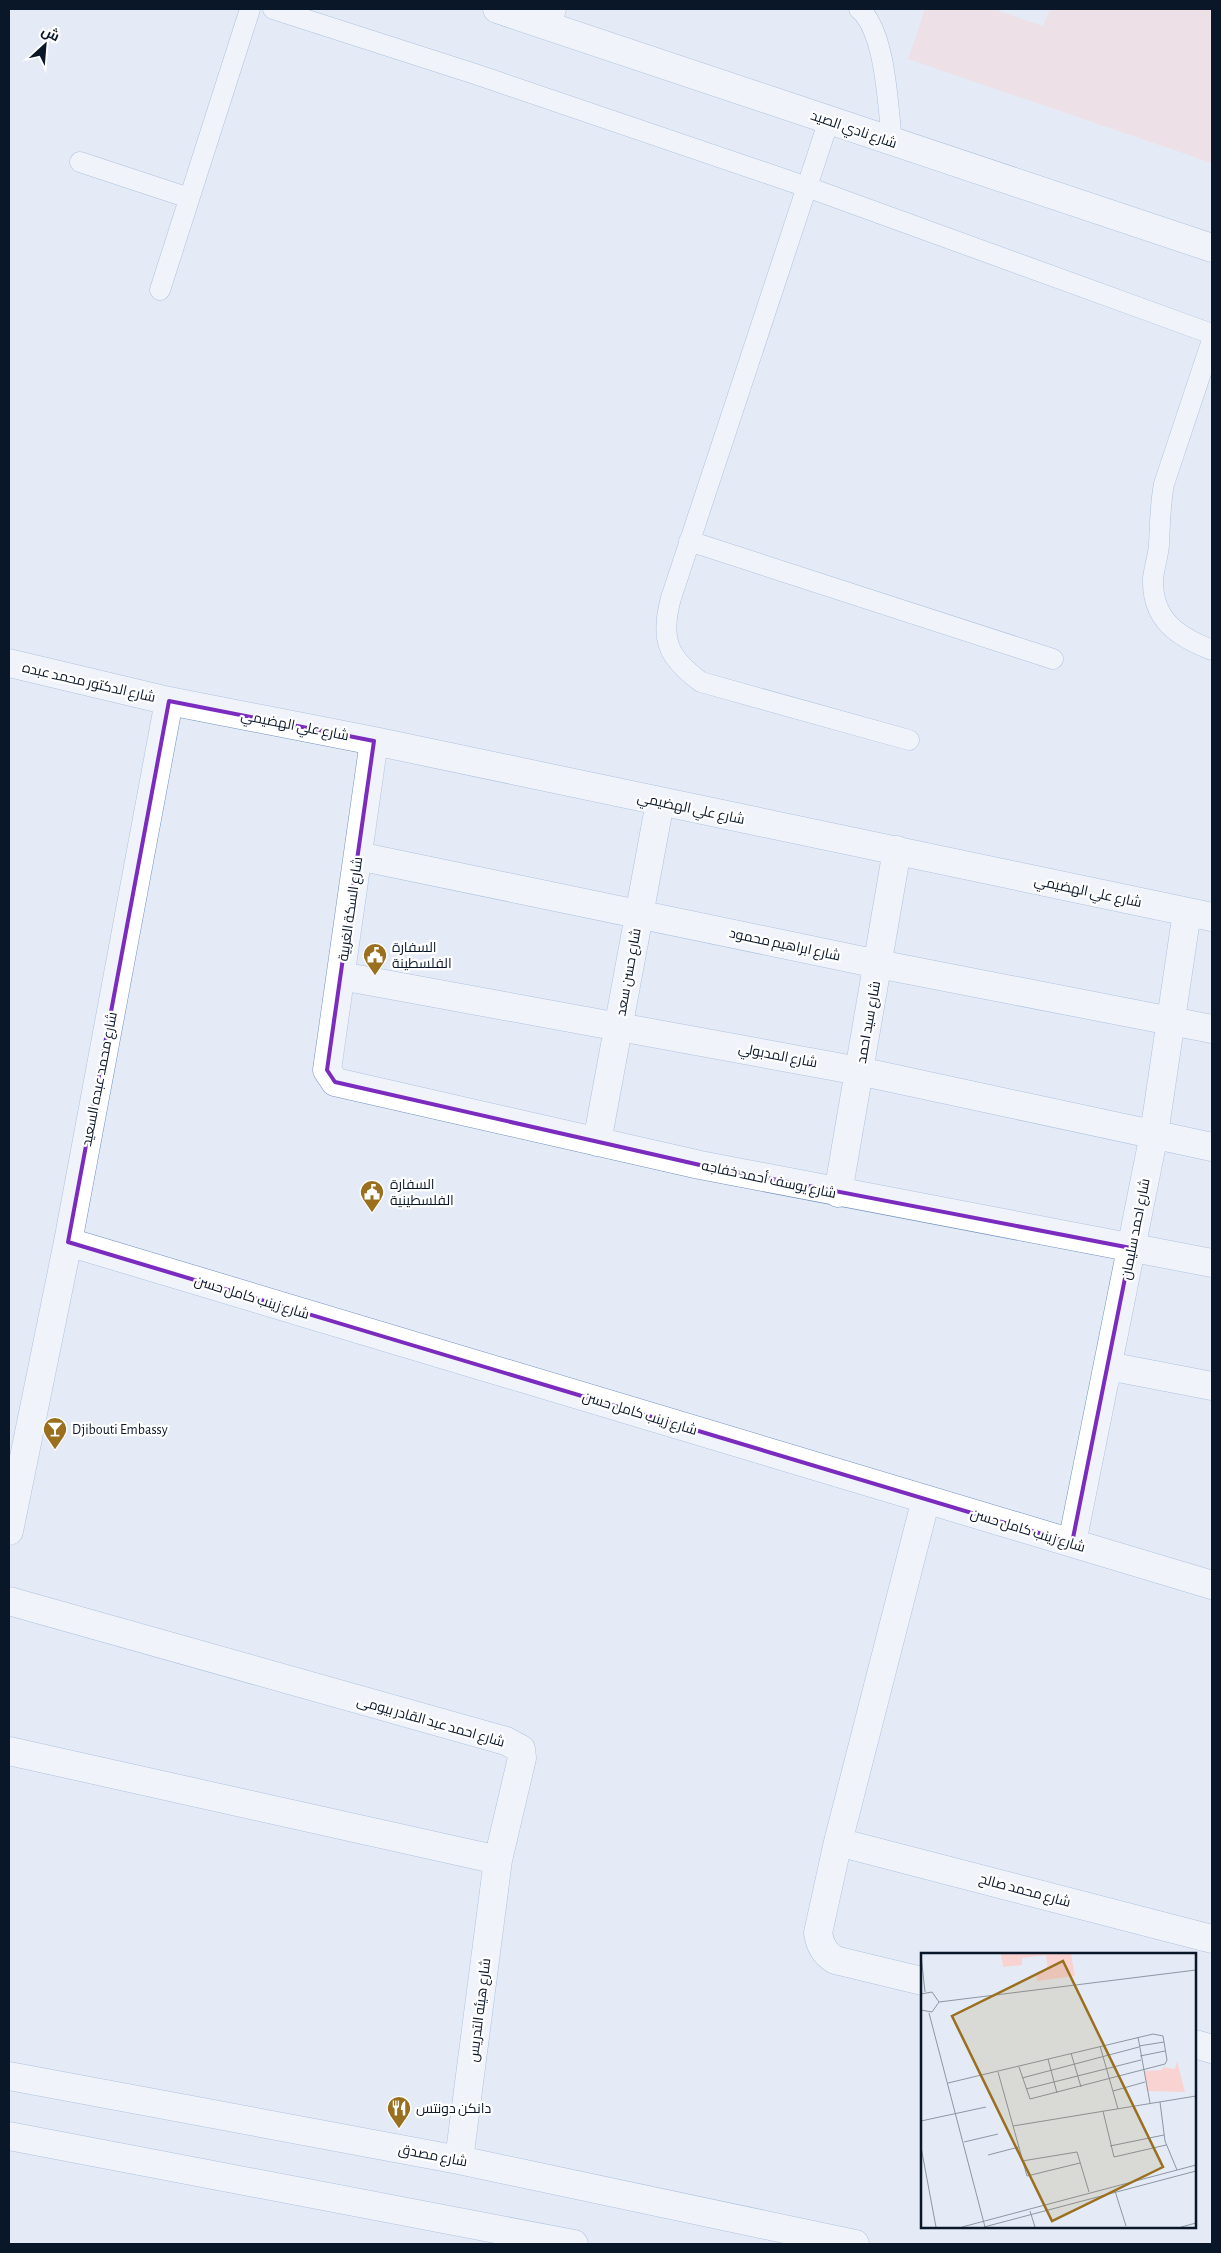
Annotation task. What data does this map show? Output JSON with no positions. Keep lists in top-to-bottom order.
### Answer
{
  "streets": {
    "street": [
      "شارع نادي الصيد",
      "شارع الدكتور محمد عبده",
      "شارع علي الهضيمي",
      "شارع السكة الغربية",
      "شارع ابراهيم محمود",
      "شارع حسن سعد",
      "شارع سيد احمد",
      "شارع المدبولي",
      "شارع محمد عبده السعيد",
      "شارع يوسف أحمد خفاجه",
      "شارع احمد سليمان",
      "شارع زينب كامل حسن",
      "شارع احمد عبد القادر بيومى",
      "شارع محمد صالح",
      "شارع هيئه التدريس",
      "شارع مصدق"
    ]
  },
  "crossings": [
    ["شارع الدكتور محمد عبده", "شارع علي الهضيمي"],
    ["شارع الدكتور محمد عبده", "شارع محمد عبده السعيد"],
    ["شارع علي الهضيمي", "شارع السكة الغربية"],
    ["شارع علي الهضيمي", "شارع حسن سعد"],
    ["شارع علي الهضيمي", "شارع سيد احمد"],
    ["شارع علي الهضيمي", "شارع محمد عبده السعيد"],
    ["شارع علي الهضيمي", "شارع احمد سليمان"],
    ["شارع السكة الغربية", "شارع ابراهيم محمود"],
    ["شارع السكة الغربية", "شارع المدبولي"],
    ["شارع السكة الغربية", "شارع يوسف أحمد خفاجه"],
    ["شارع ابراهيم محمود", "شارع حسن سعد"],
    ["شارع ابراهيم محمود", "شارع سيد احمد"],
    ["شارع ابراهيم محمود", "شارع احمد سليمان"],
    ["شارع حسن سعد", "شارع المدبولي"],
    ["شارع حسن سعد", "شارع يوسف أحمد خفاجه"],
    ["شارع سيد احمد", "شارع المدبولي"],
    ["شارع سيد احمد", "شارع يوسف أحمد خفاجه"],
    ["شارع المدبولي", "شارع احمد سليمان"],
    ["شارع محمد عبده السعيد", "شارع زينب كامل حسن"],
    ["شارع يوسف أحمد خفاجه", "شارع احمد سليمان"],
    ["شارع احمد سليمان", "شارع زينب كامل حسن"],
    ["شارع احمد عبد القادر بيومى", "شارع هيئه التدريس"],
    ["شارع هيئه التدريس", "شارع مصدق"]
  ],
  "places": {
    "public building": ["السفارة الفلسطينة", "السفارة الفلسطينية"],
    "bar": ["Djibouti Embassy"],
    "restaurant": ["دانكن دونتس"]
  },
  "north": "top right"
}
